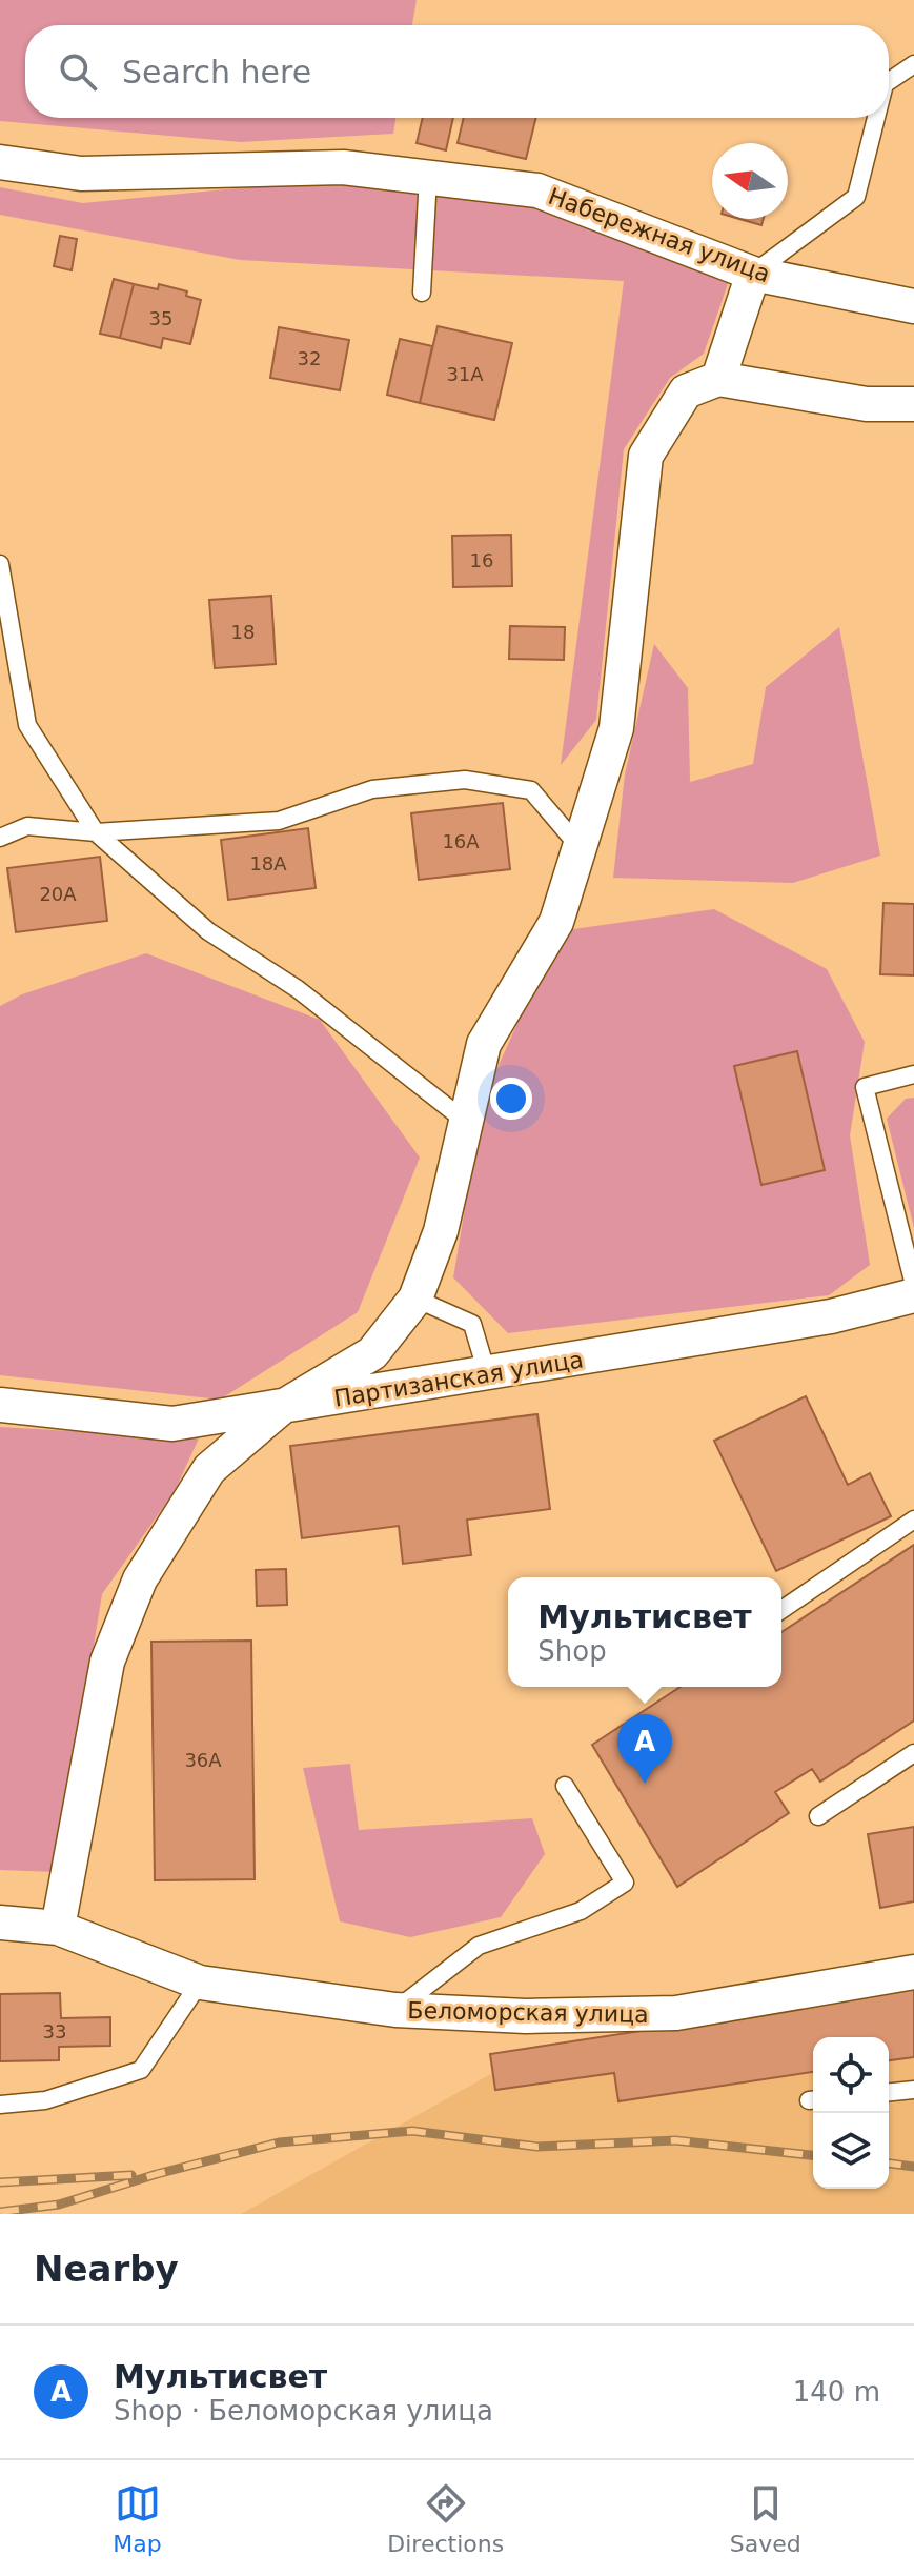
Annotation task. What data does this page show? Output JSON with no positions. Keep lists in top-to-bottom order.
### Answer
{
  "streets": {
    "street": ["Набережная улица", "Партизанская улица", "Беломорская улица"]
  },
  "house_numbers": [
    "35",
    "32",
    "31А",
    "16",
    "18",
    "16А",
    "18А",
    "20А",
    "36А",
    "33"
  ],
  "north": "left",
  "page": {
    "search": "Search here",
    "popup": ["Мультисвет", "Shop"],
    "pins": "A",
    "heading": "Nearby",
    "list": [
      {
        "mark": "A",
        "name": "Мультисвет",
        "note": "Shop · Беломорская улица",
        "value": "140 m"
      }
    ],
    "nav": ["Map", "Directions", "Saved"]
  }
}
